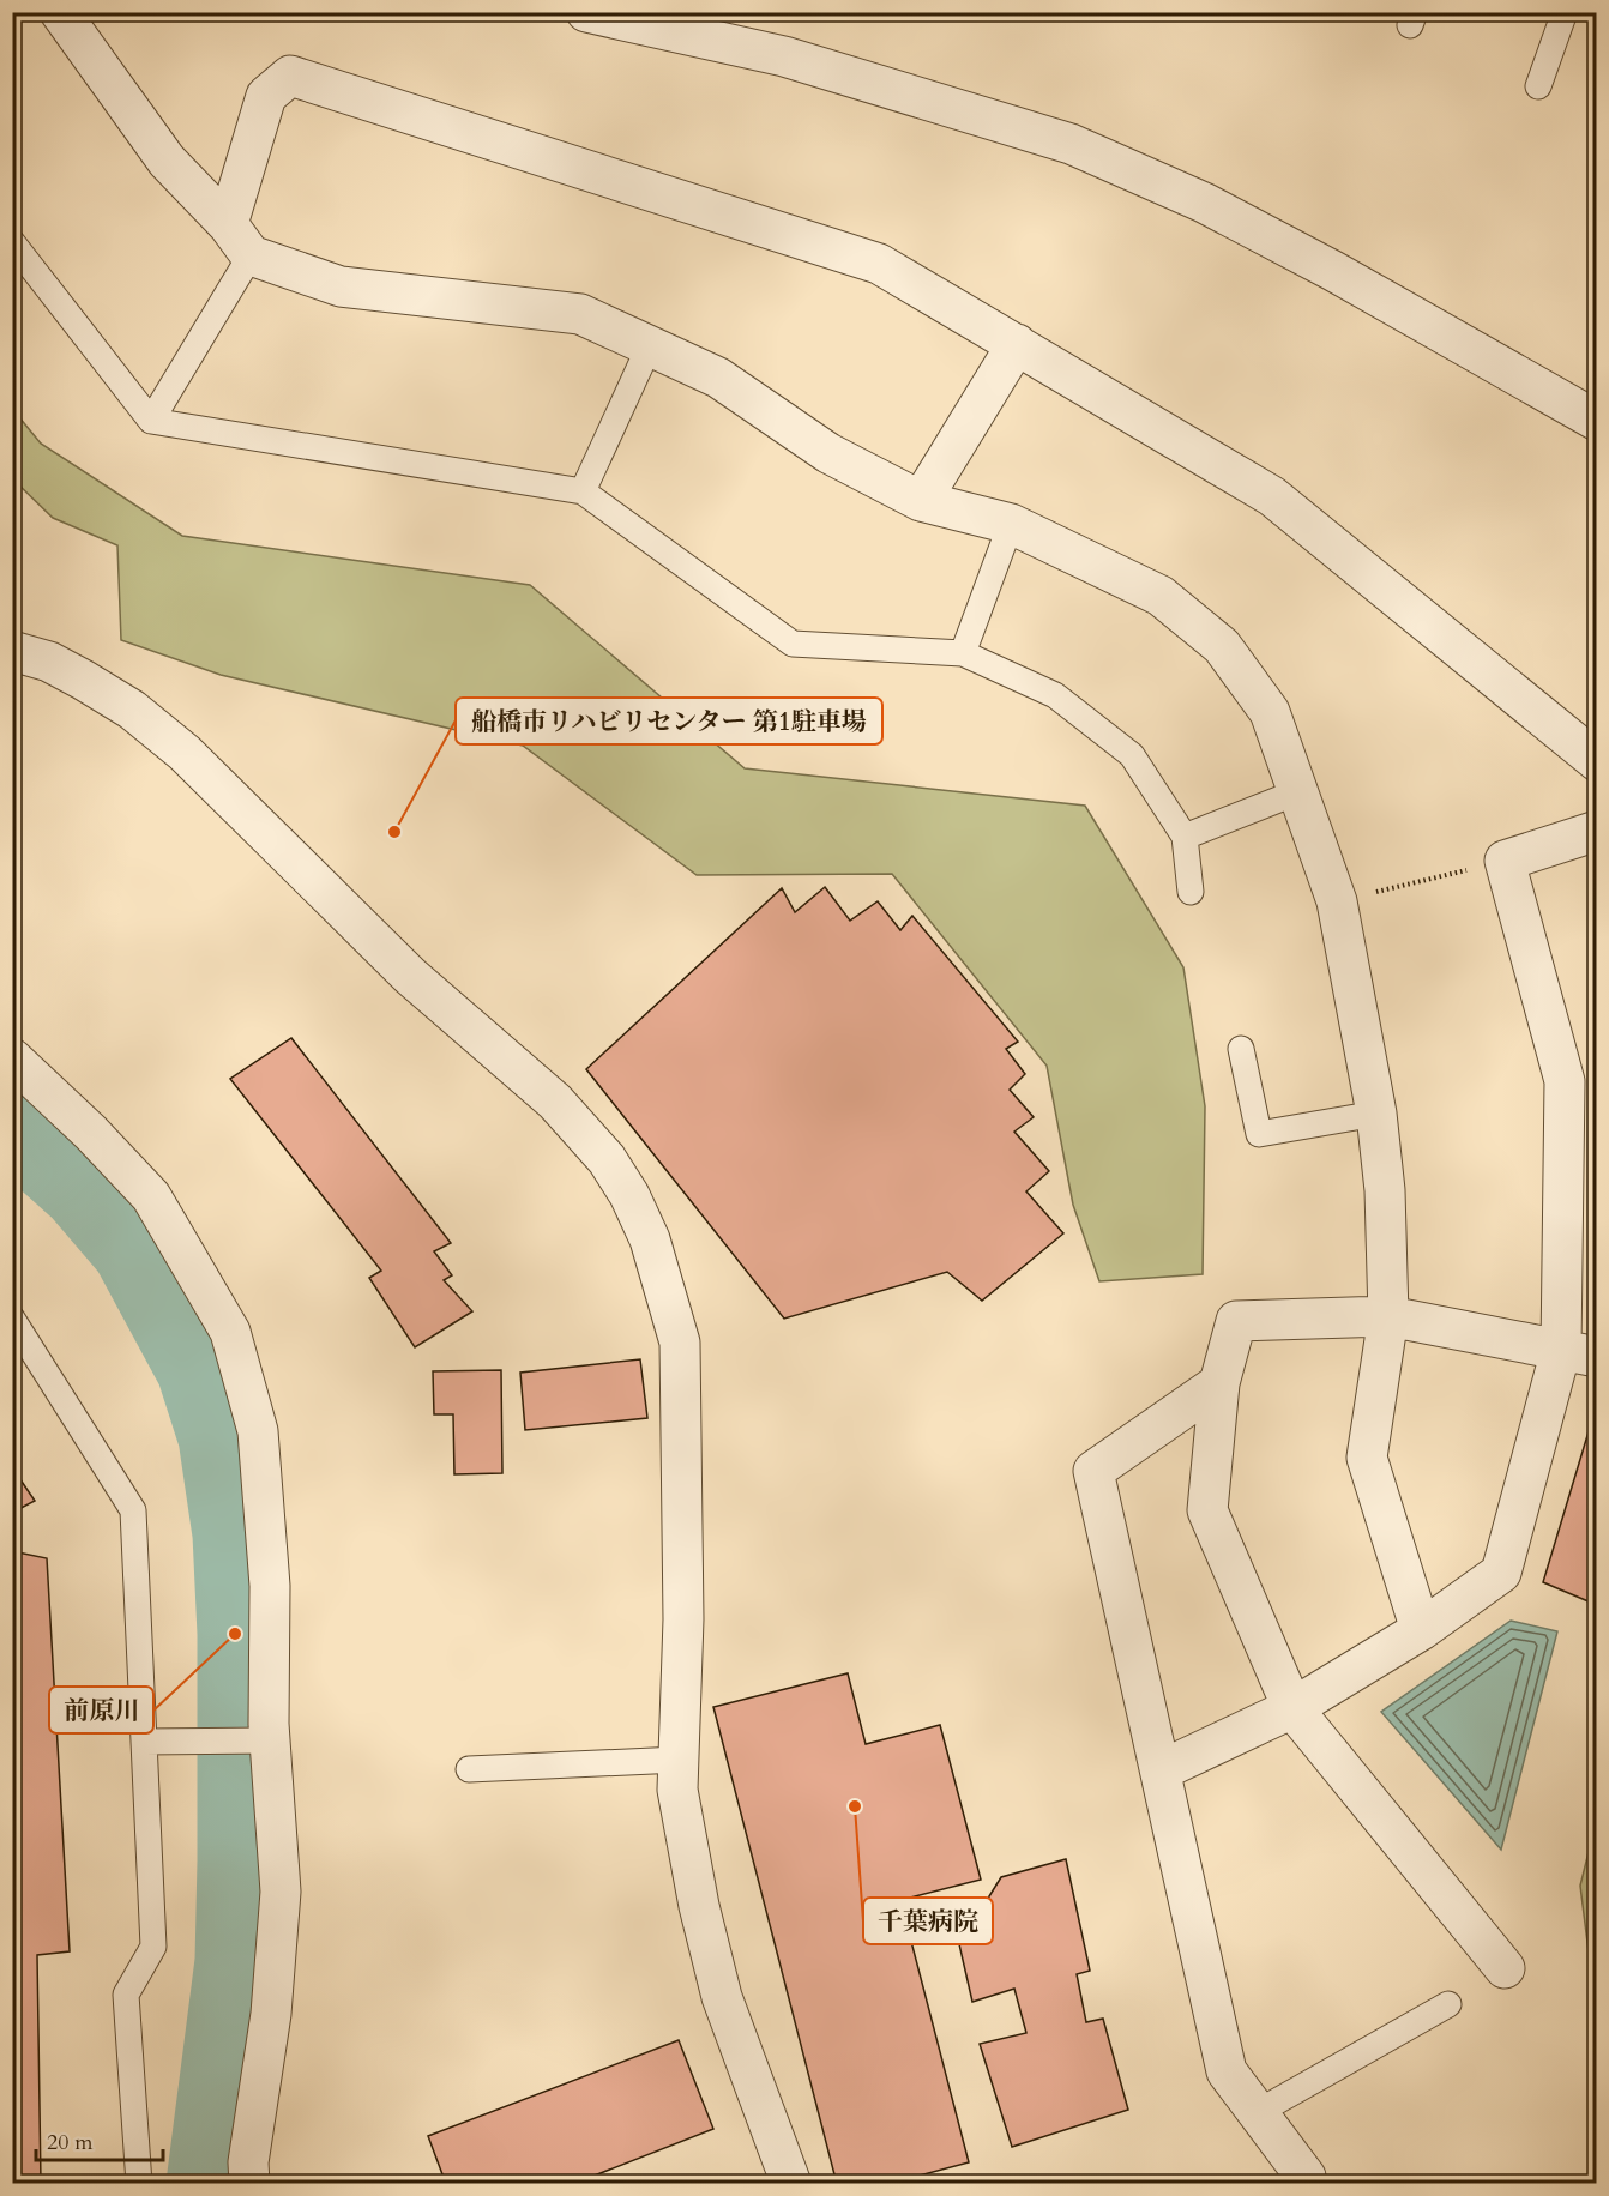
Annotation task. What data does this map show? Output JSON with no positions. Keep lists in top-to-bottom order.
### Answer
{
  "places": ["船橋市リハビリセンター 第1駐車場", "前原川", "千葉病院"],
  "scale_bar": "20 m"
}
